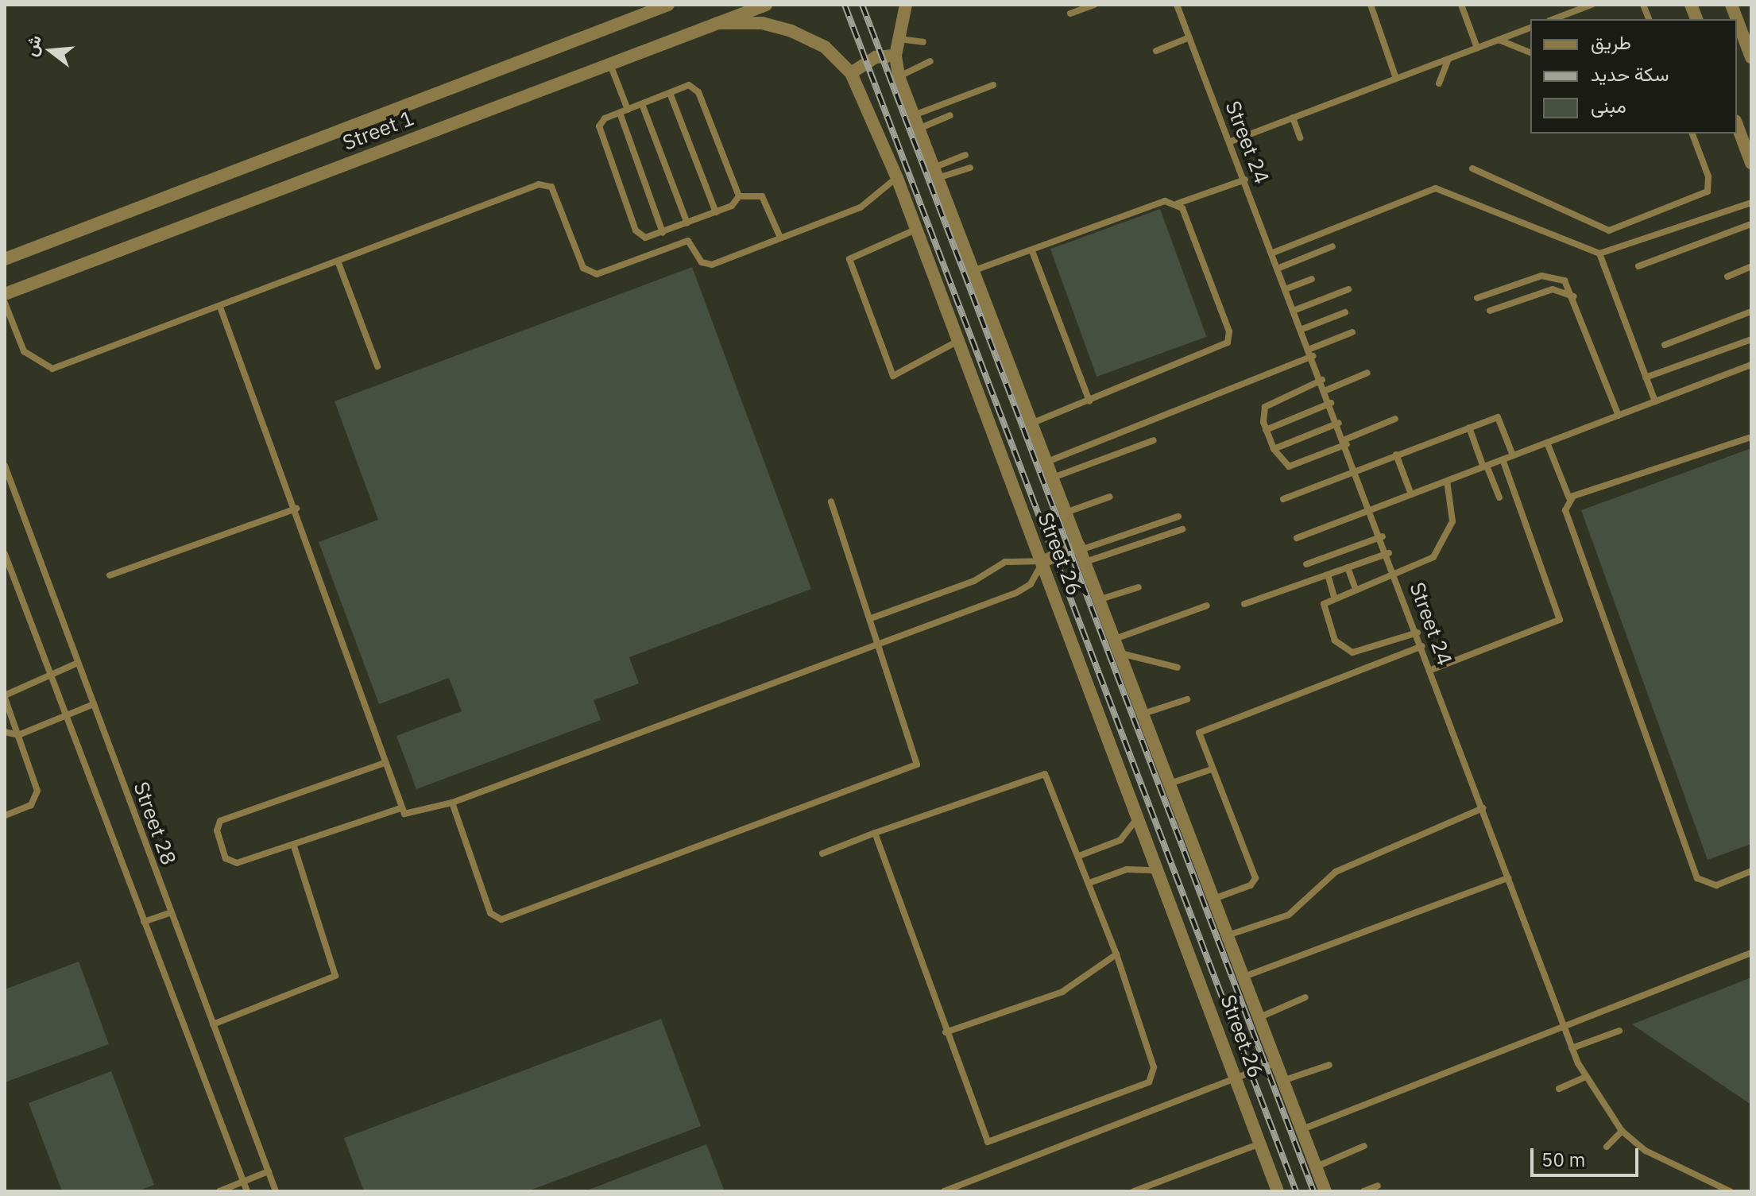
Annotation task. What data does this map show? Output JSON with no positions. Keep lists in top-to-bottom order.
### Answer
{
  "streets": {
    "street": ["Street 1", "Street 26"],
    "lane": ["Street 24", "Street 28"]
  },
  "crossings": [
    ["Street 1", "Street 26"]
  ],
  "legend": ["طريق", "سكة حديد", "مبنى"],
  "scale_bar": "50 m",
  "north": "left"
}
